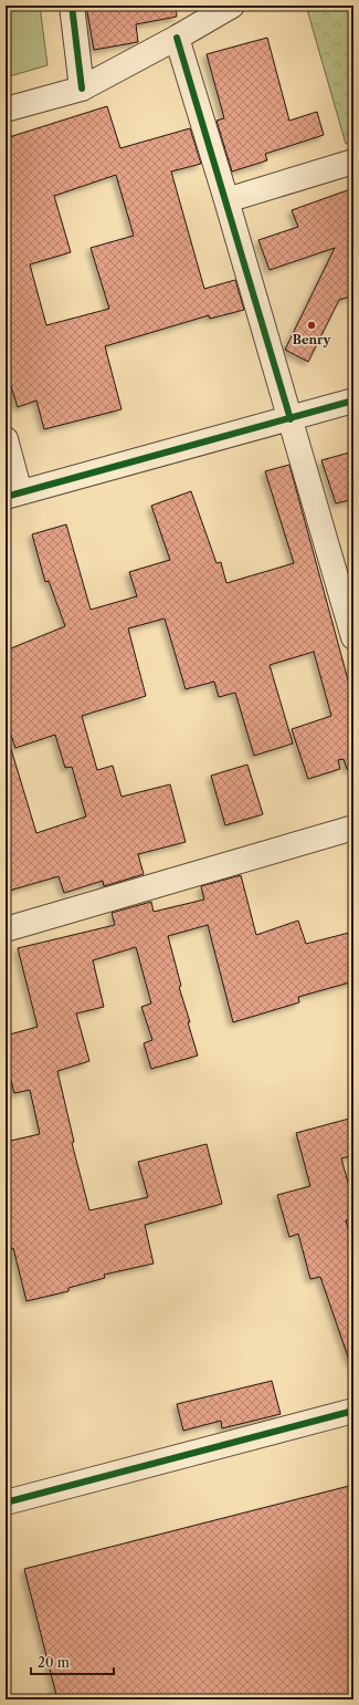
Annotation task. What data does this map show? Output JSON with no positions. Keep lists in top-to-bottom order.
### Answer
{
  "places": ["Benry"],
  "scale_bar": "20 m"
}
